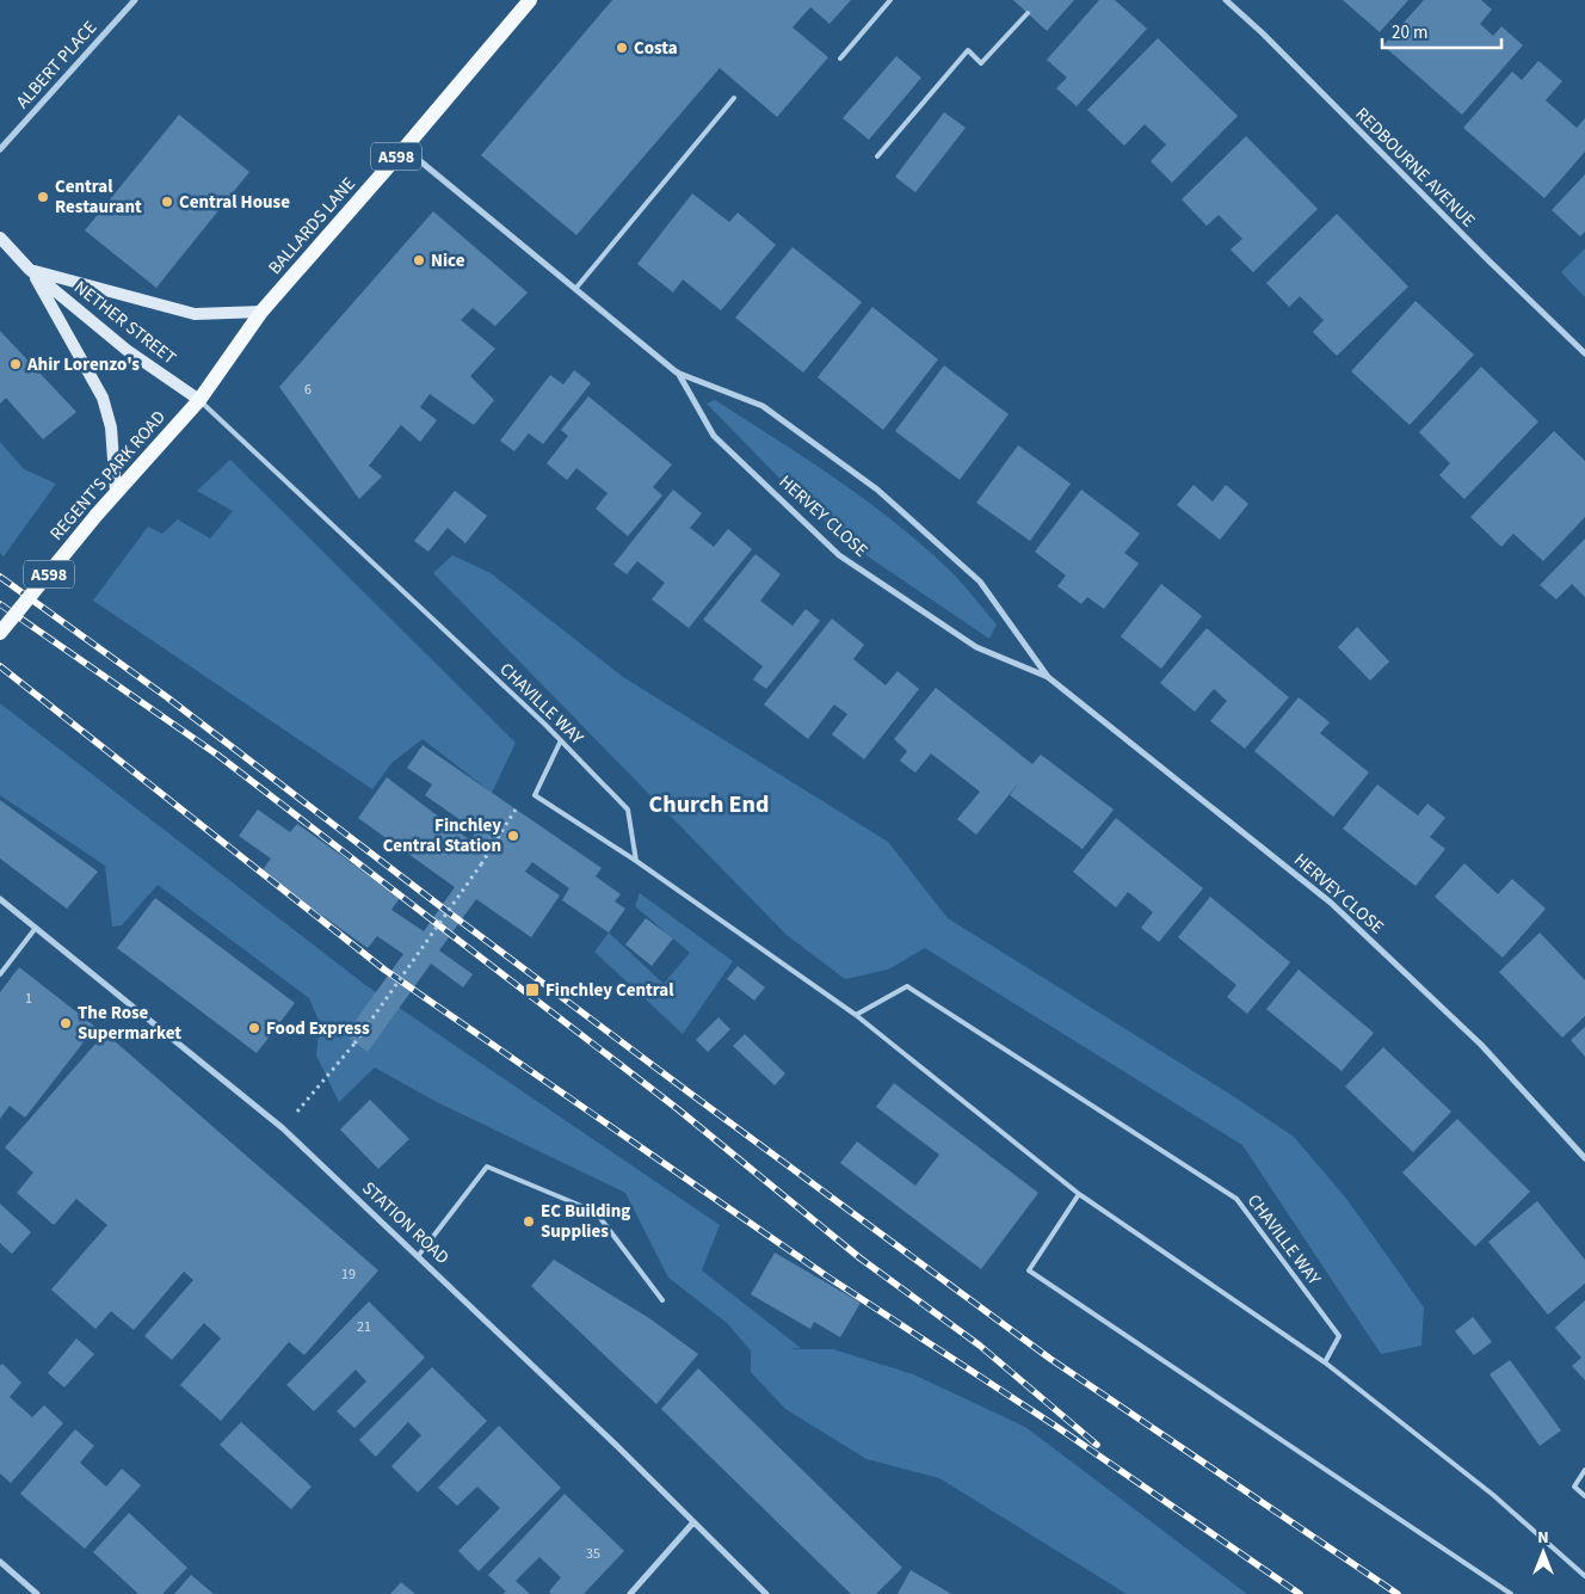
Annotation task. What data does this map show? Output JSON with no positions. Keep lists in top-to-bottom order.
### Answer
{
  "streets": {
    "main road": [
      "A598",
      "BALLARDS LANE",
      "NETHER STREET",
      "REGENT'S PARK ROAD"
    ],
    "street": [
      "ALBERT PLACE",
      "REDBOURNE AVENUE",
      "HERVEY CLOSE",
      "STATION ROAD"
    ],
    "lane": ["CHAVILLE WAY"]
  },
  "crossings": [
    ["BALLARDS LANE", "NETHER STREET"],
    ["BALLARDS LANE", "REGENT'S PARK ROAD"],
    ["BALLARDS LANE", "HERVEY CLOSE"],
    ["BALLARDS LANE", "CHAVILLE WAY"],
    ["NETHER STREET", "REGENT'S PARK ROAD"],
    ["NETHER STREET", "CHAVILLE WAY"],
    ["REGENT'S PARK ROAD", "CHAVILLE WAY"]
  ],
  "districts": ["Church End"],
  "places": {
    "other": [
      "Costa",
      "Central Restaurant",
      "Central House",
      "Nice",
      "Ahir Lorenzo's",
      "Finchley Central Station",
      "The Rose Supermarket",
      "Food Express",
      "EC Building Supplies"
    ],
    "transit": ["Finchley Central"]
  },
  "house_numbers": [
    "6",
    "1",
    "19",
    "21",
    "35"
  ],
  "scale_bar": "20 m",
  "north": "top"
}
